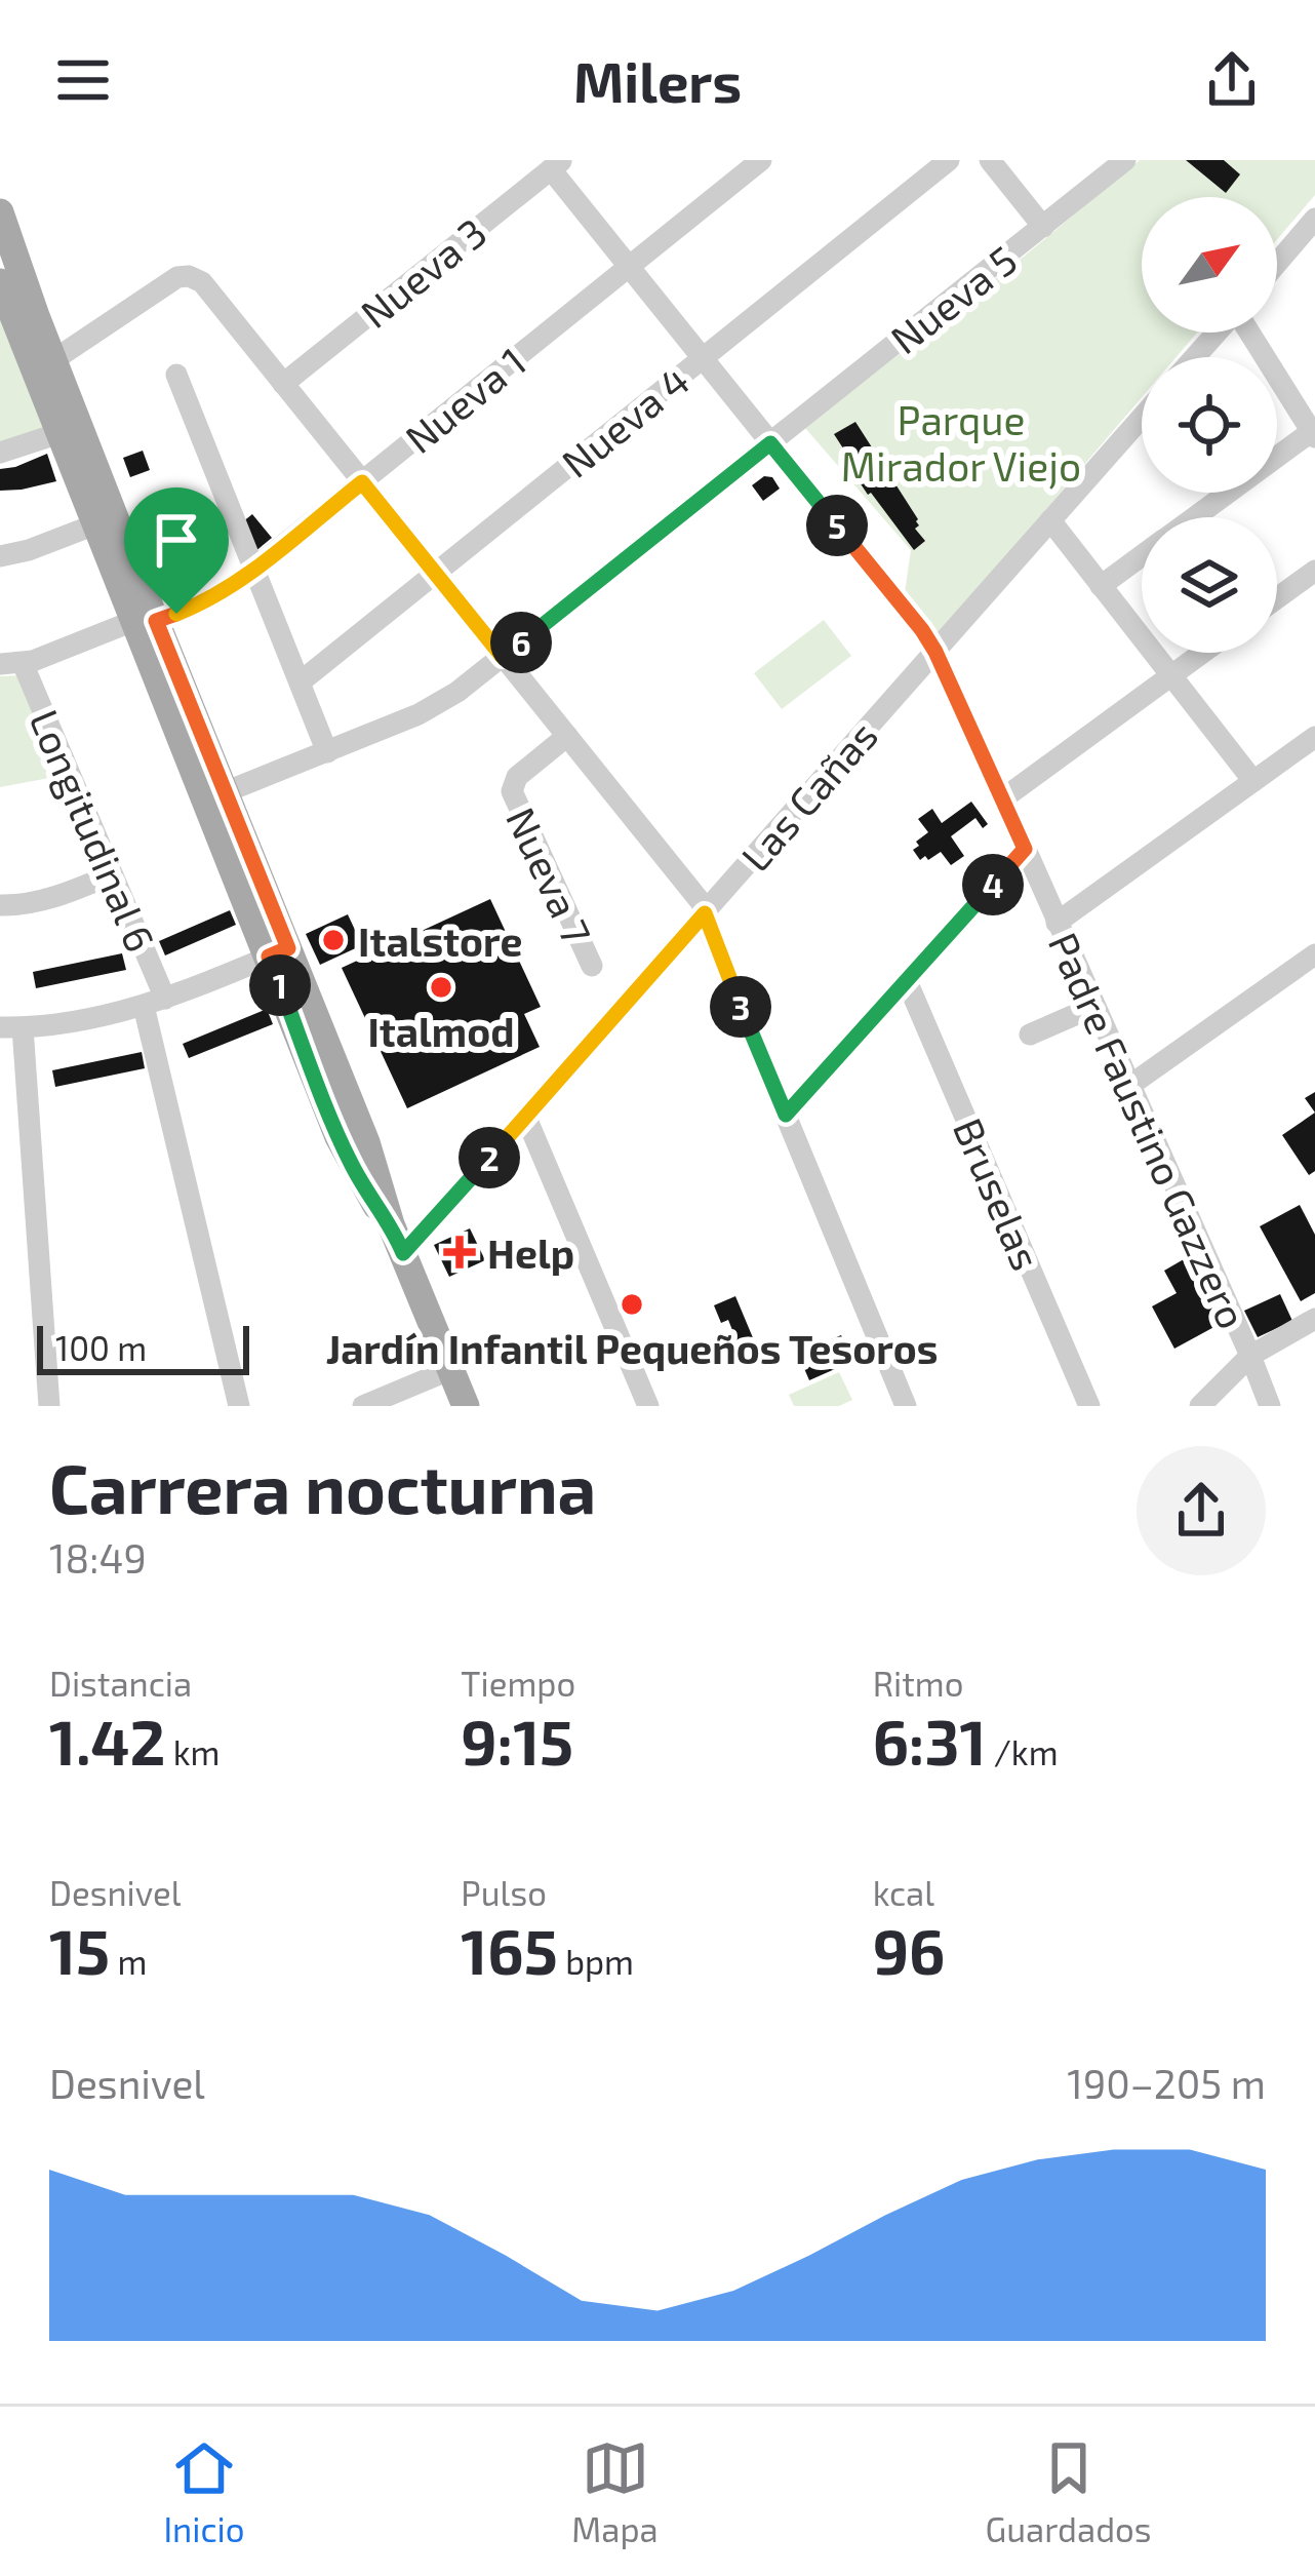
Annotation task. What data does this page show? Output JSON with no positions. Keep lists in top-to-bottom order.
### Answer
{
  "streets": {
    "street": [
      "Nueva 3",
      "Nueva 5",
      "Nueva 1",
      "Nueva 4",
      "Las Cañas",
      "Longitudinal 6",
      "Nueva 7",
      "Padre Faustino Gazzero",
      "Bruselas"
    ]
  },
  "crossings": [
    ["Nueva 3", "Padre Faustino Gazzero"],
    ["Nueva 5", "Padre Faustino Gazzero"],
    ["Nueva 1", "Longitudinal 6"],
    ["Nueva 1", "Padre Faustino Gazzero"],
    ["Nueva 4", "Padre Faustino Gazzero"],
    ["Las Cañas", "Padre Faustino Gazzero"]
  ],
  "parks": ["Parque Mirador Viejo"],
  "places": {
    "other": ["Italstore", "Italmod", "Jardín Infantil Pequeños Tesoros"],
    "health": ["Help"]
  },
  "scale_bar": "100 m",
  "north": "top right",
  "page": {
    "header": "Milers",
    "pins": [
      "5",
      "6",
      "4",
      "1",
      "3",
      "2"
    ],
    "scale": "100 m",
    "heading": ["Carrera nocturna", "18:49"],
    "stats": [
      ["Distancia", "1.42 km"],
      ["Tiempo", "9:15"],
      ["Ritmo", "6:31 /km"],
      ["Desnivel", "15 m"],
      ["Pulso", "165 bpm"],
      ["kcal", "96"]
    ],
    "chart": ["Desnivel", "190–205 m"],
    "tabs": ["Inicio", "Mapa", "Guardados"]
  }
}
